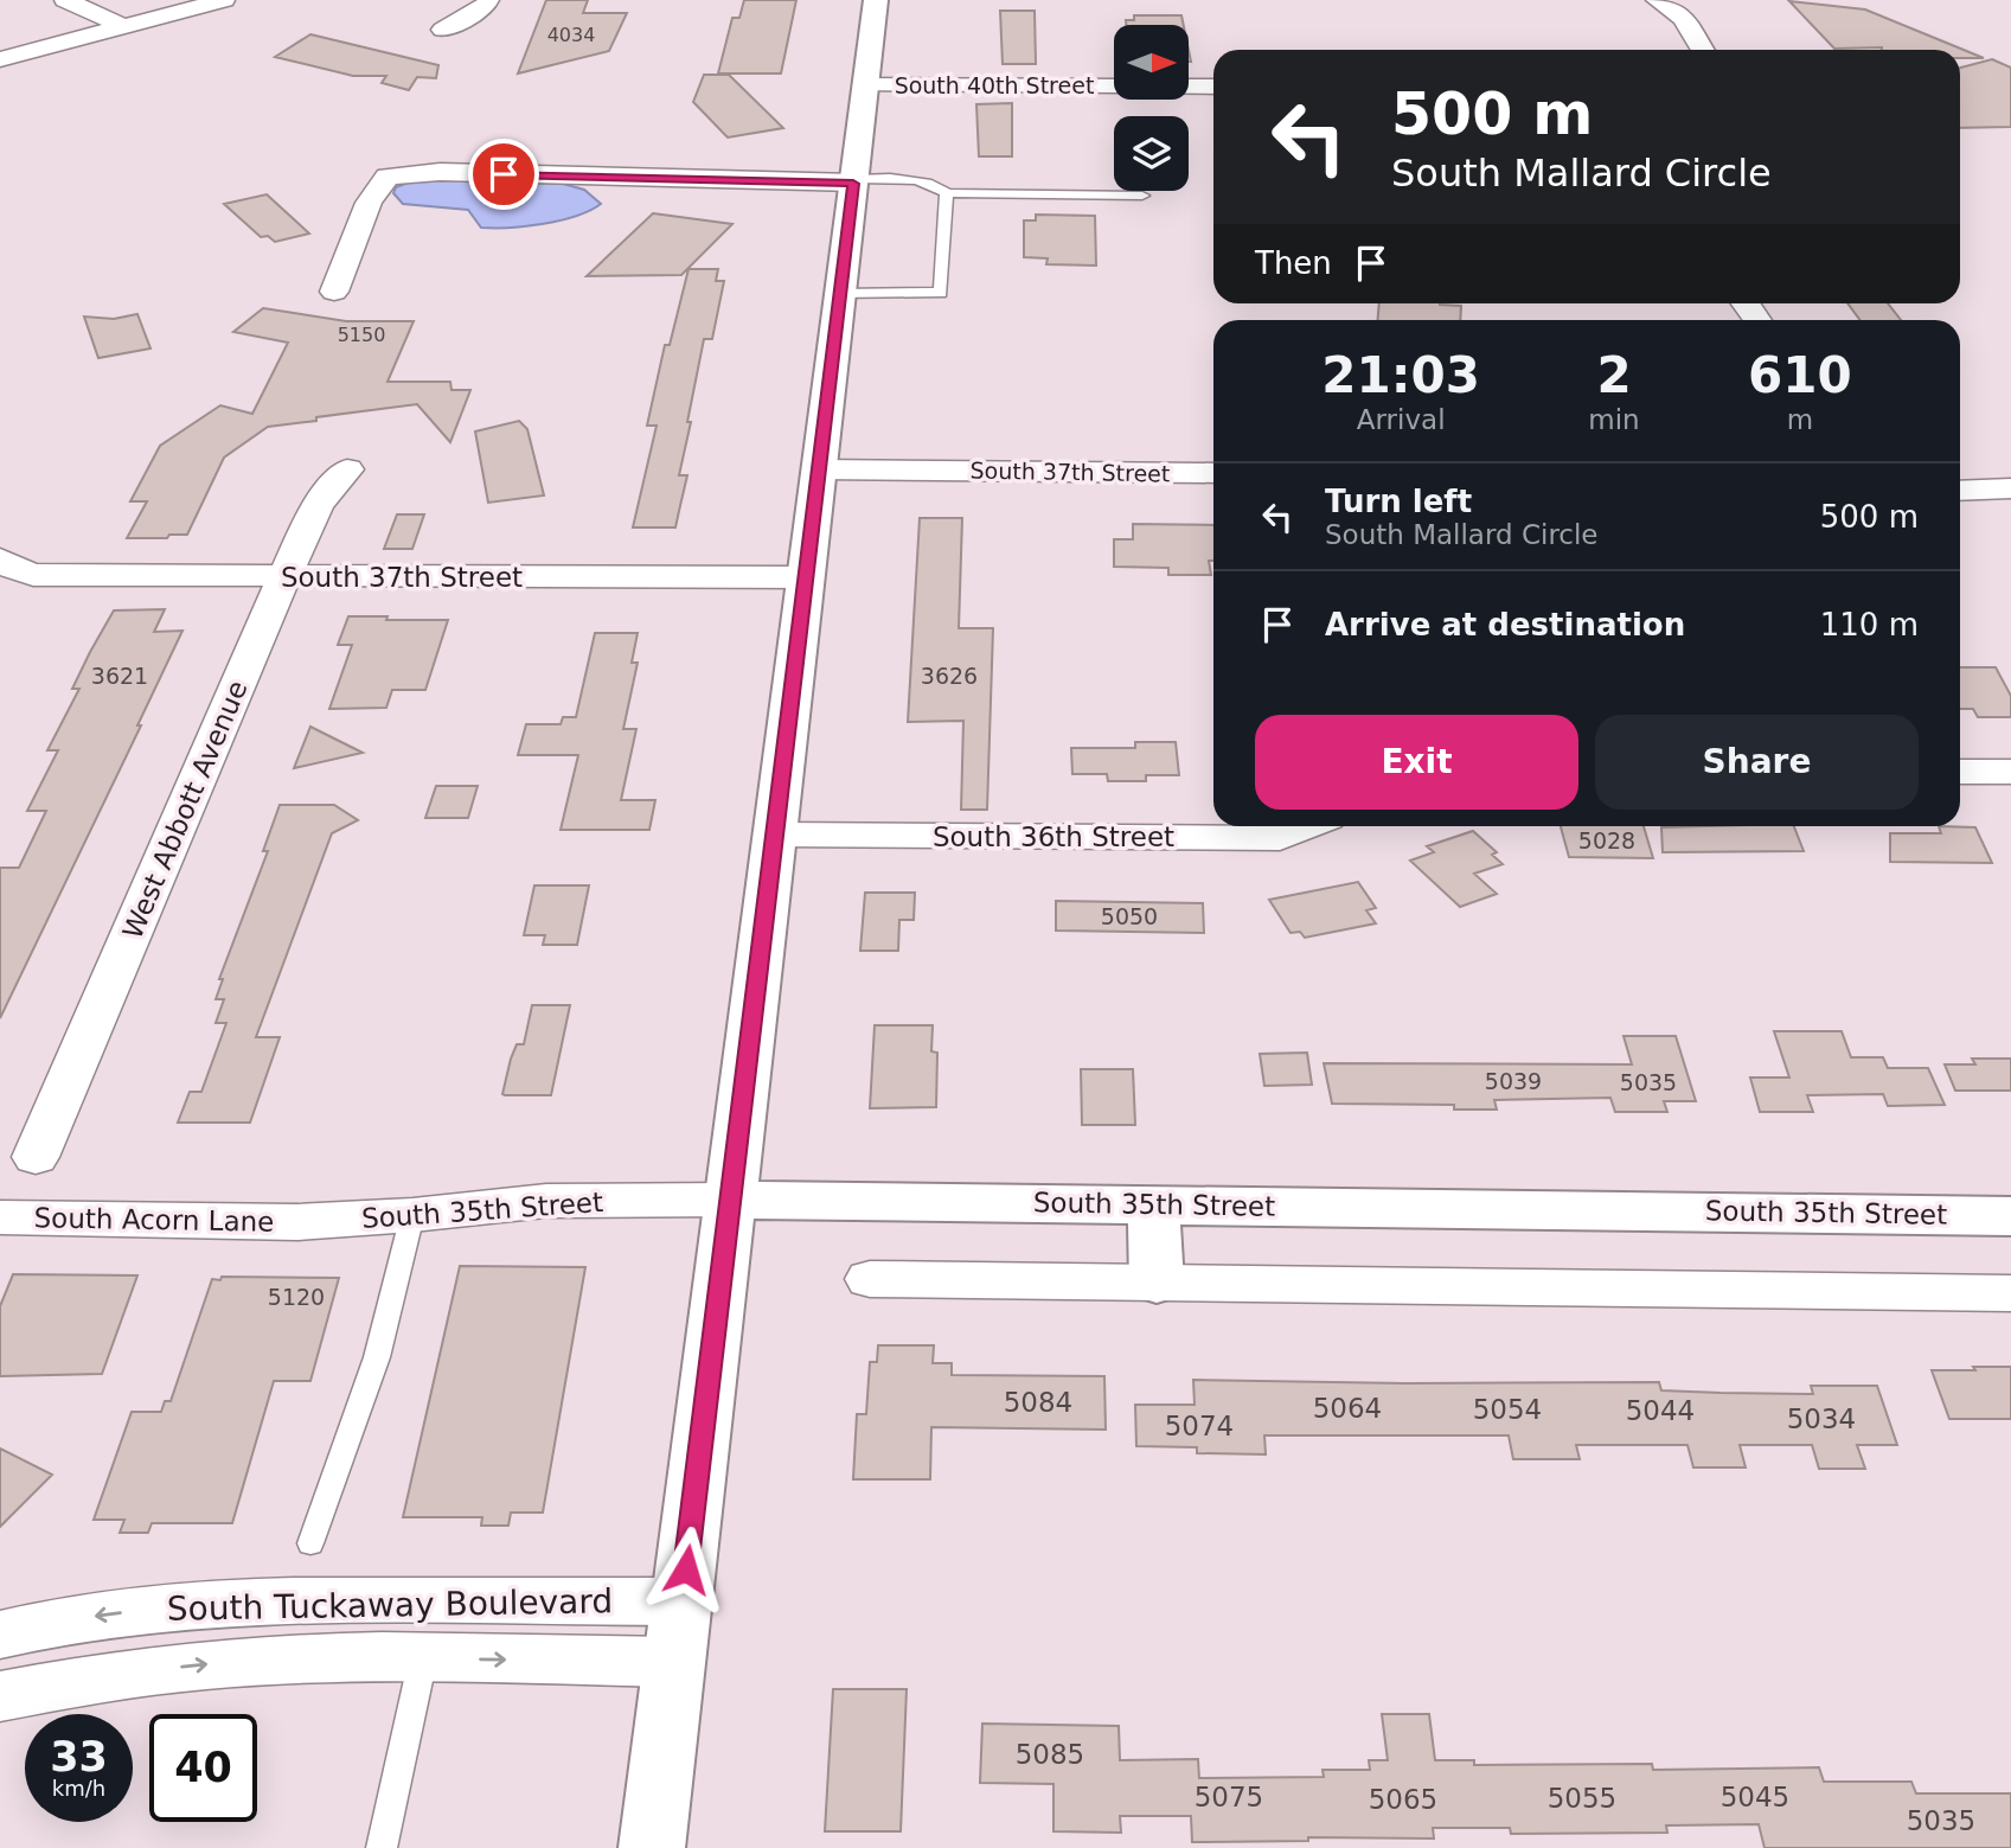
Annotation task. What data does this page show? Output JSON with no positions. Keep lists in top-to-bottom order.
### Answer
{
  "streets": {
    "street": [
      "South 40th Street",
      "South 37th Street",
      "West Abbott Avenue",
      "South 36th Street",
      "South 35th Street",
      "South Acorn Lane",
      "South Tuckaway Boulevard"
    ]
  },
  "crossings": [
    ["South 37th Street", "West Abbott Avenue"],
    ["South 35th Street", "South Acorn Lane"]
  ],
  "house_numbers": [
    "4034",
    "5150",
    "3621",
    "3626",
    "5028",
    "5050",
    "5039",
    "5035",
    "5120",
    "5084",
    "5064",
    "5054",
    "5044",
    "5034",
    "5074",
    "5085",
    "5075",
    "5045",
    "5055",
    "5065",
    "5035"
  ],
  "north": "right",
  "page": {
    "turn": ["500 m", "South Mallard Circle"],
    "then": "Then",
    "eta": [
      "21:03",
      "Arrival",
      "2",
      "min",
      "610",
      "m"
    ],
    "list": [
      {
        "name": "Turn left",
        "note": "South Mallard Circle",
        "value": "500 m"
      },
      {
        "name": "Arrive at destination",
        "value": "110 m"
      }
    ],
    "buttons": ["Exit", "Share"],
    "speed": "33 km/h",
    "limit": "40"
  }
}
